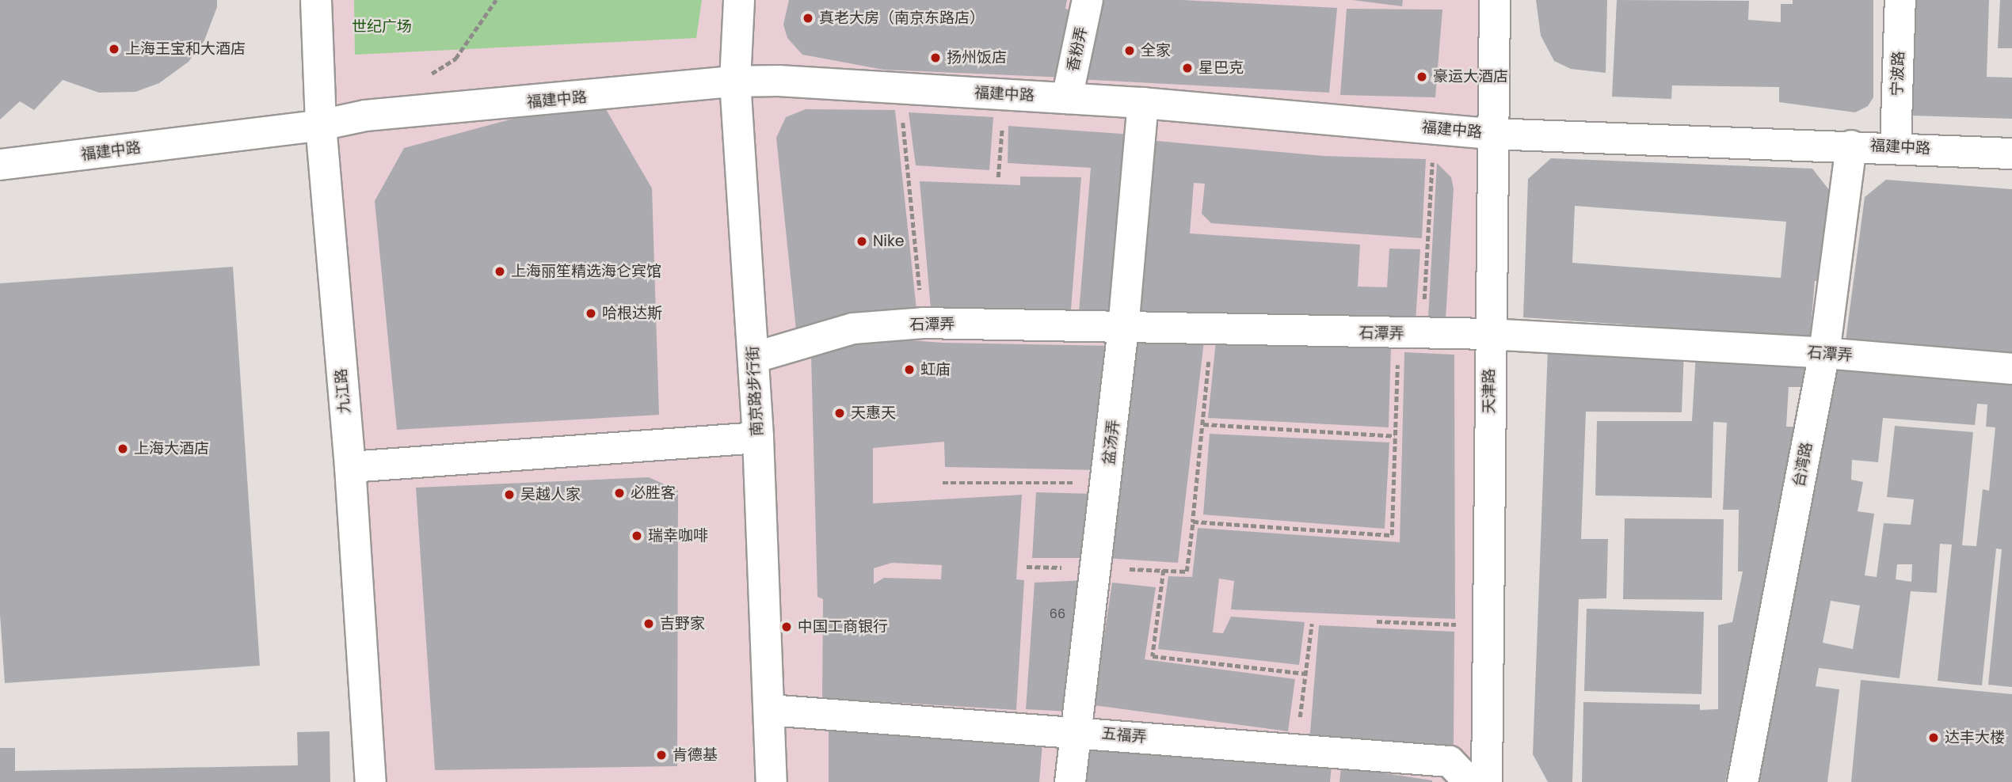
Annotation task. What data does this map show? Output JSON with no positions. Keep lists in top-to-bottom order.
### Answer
{
  "streets": {
    "street": [
      "香粉弄",
      "宁波路",
      "福建中路",
      "石潭弄",
      "九江路",
      "南京路步行街",
      "天津路",
      "盆汤弄",
      "台湾路",
      "五福弄"
    ]
  },
  "crossings": [
    ["香粉弄", "福建中路"],
    ["宁波路", "福建中路"],
    ["福建中路", "九江路"],
    ["福建中路", "南京路步行街"],
    ["福建中路", "天津路"],
    ["福建中路", "盆汤弄"],
    ["福建中路", "台湾路"],
    ["石潭弄", "南京路步行街"],
    ["石潭弄", "天津路"],
    ["石潭弄", "盆汤弄"],
    ["石潭弄", "台湾路"],
    ["南京路步行街", "五福弄"],
    ["盆汤弄", "五福弄"]
  ],
  "parks": ["世纪广场"],
  "places": [
    "真老大房（南京东路店）",
    "上海王宝和大酒店",
    "全家",
    "扬州饭店",
    "星巴克",
    "豪运大酒店",
    "Nike",
    "上海丽笙精选海仑宾馆",
    "哈根达斯",
    "虹庙",
    "天惠天",
    "上海大酒店",
    "必胜客",
    "吴越人家",
    "瑞幸咖啡",
    "吉野家",
    "中国工商银行",
    "达丰大楼",
    "肯德基"
  ],
  "house_numbers": ["66"]
}
